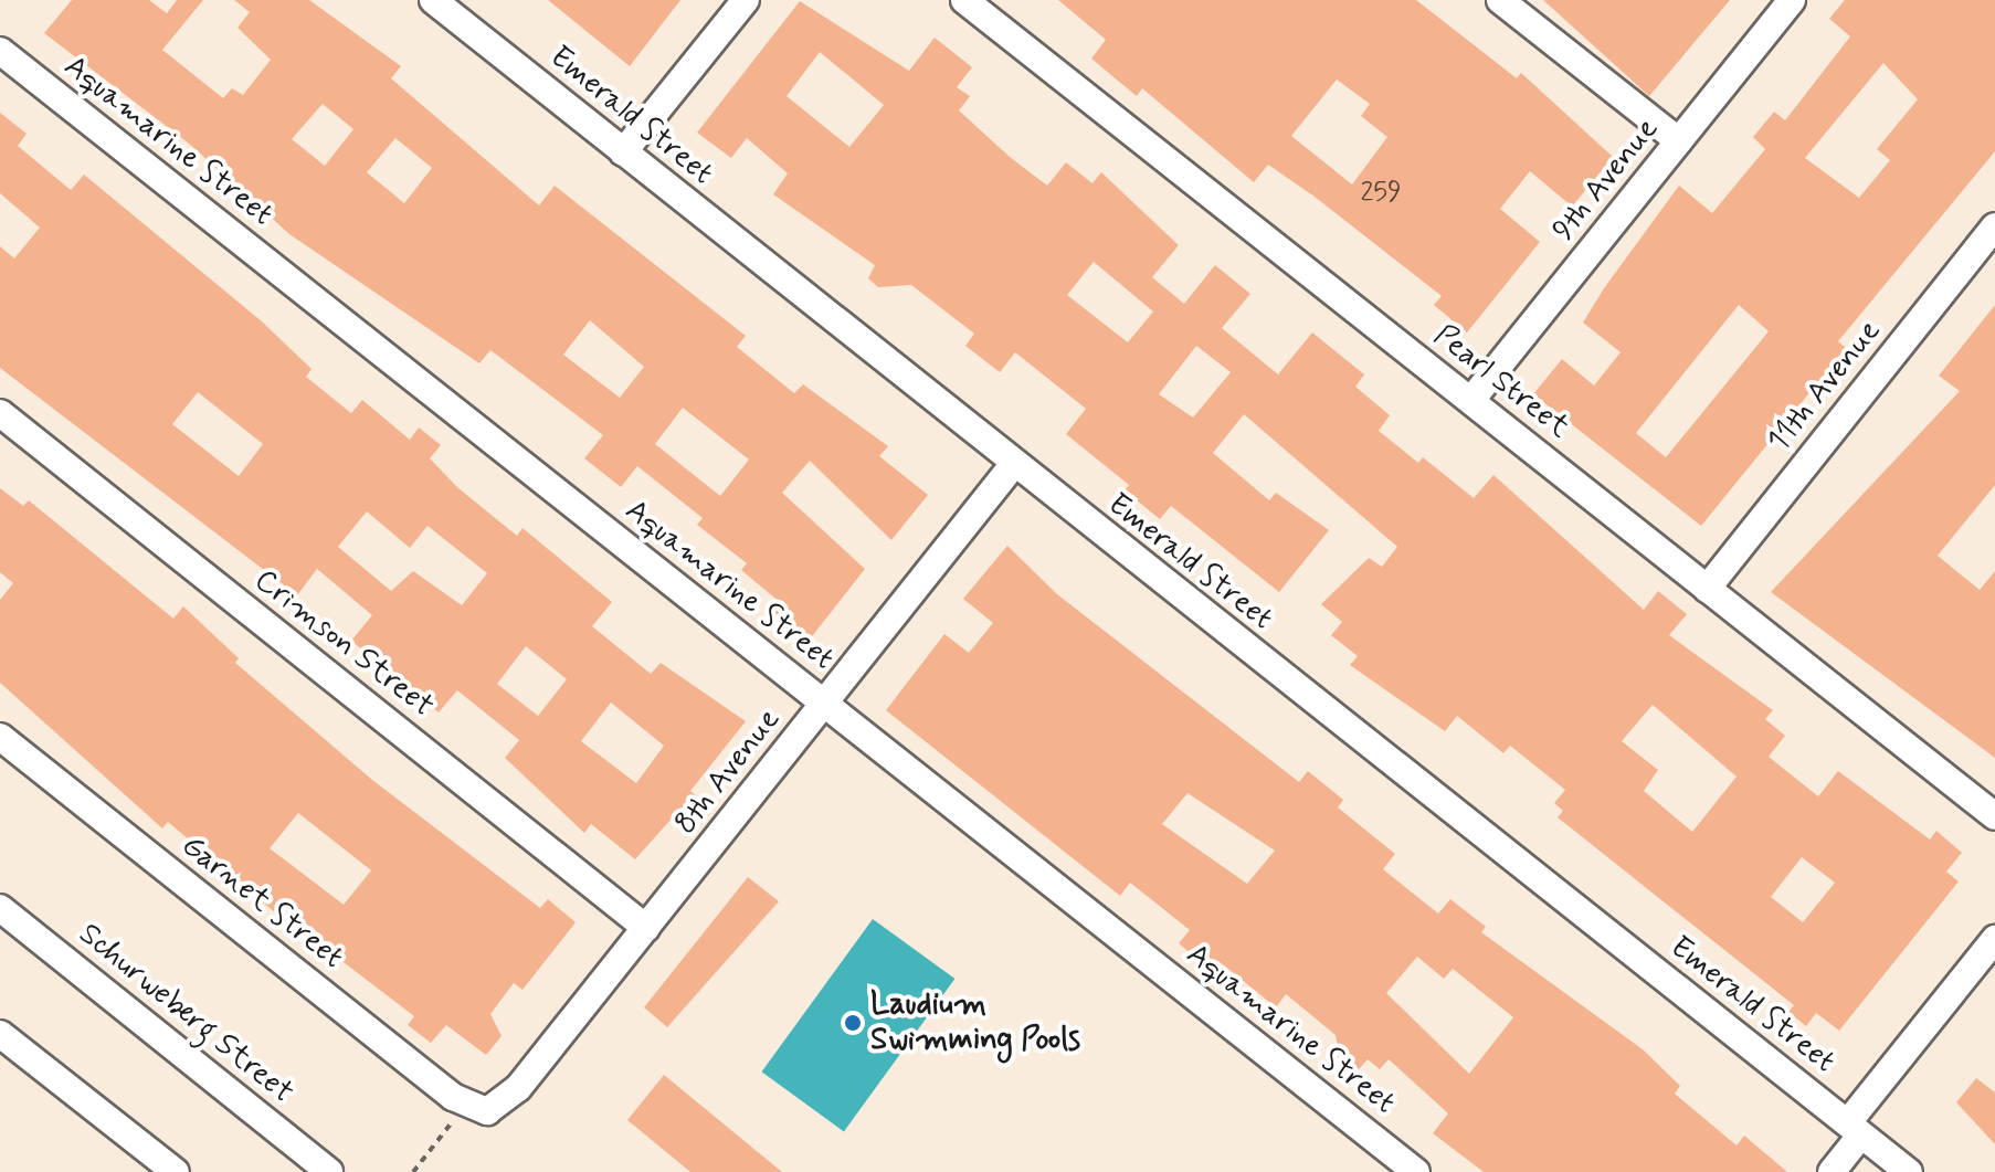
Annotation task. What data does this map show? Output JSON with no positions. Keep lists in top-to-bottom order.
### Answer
{
  "streets": {
    "street": [
      "Emerald Street",
      "Aquamarine Street",
      "9th Avenue",
      "Pearl Street",
      "11th Avenue",
      "Crimson Street",
      "8th Avenue",
      "Garnet Street",
      "Schurweberg Street"
    ]
  },
  "crossings": [
    ["Emerald Street", "8th Avenue"],
    ["Aquamarine Street", "8th Avenue"],
    ["9th Avenue", "Pearl Street"],
    ["Pearl Street", "11th Avenue"],
    ["Crimson Street", "8th Avenue"],
    ["8th Avenue", "Garnet Street"]
  ],
  "places": ["Laudium Swimming Pools"],
  "house_numbers": ["259"]
}
